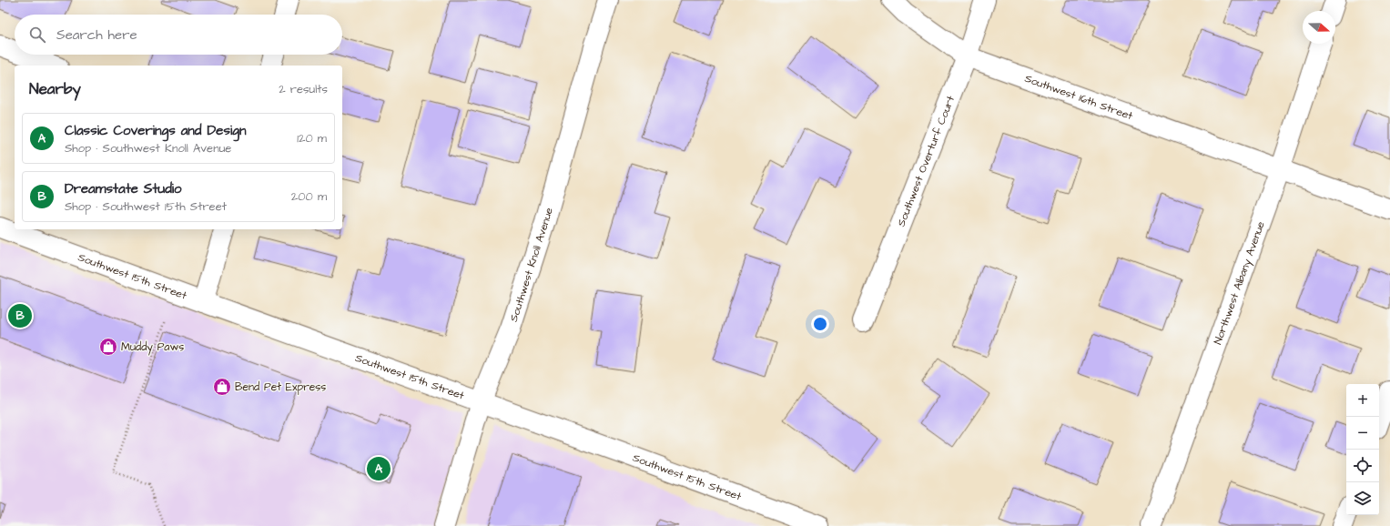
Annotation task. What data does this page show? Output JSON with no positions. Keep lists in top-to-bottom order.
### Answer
{
  "streets": {
    "street": [
      "Southwest 16th Street",
      "Southwest Overturf Court",
      "Southwest Knoll Avenue",
      "Southwest 15th Street",
      "Northwest Albany Avenue"
    ]
  },
  "crossings": [
    ["Southwest 16th Street", "Southwest Overturf Court"],
    ["Southwest 16th Street", "Northwest Albany Avenue"],
    ["Southwest Knoll Avenue", "Southwest 15th Street"]
  ],
  "places": {
    "shop": ["Muddy Paws", "Bend Pet Express"]
  },
  "north": "right",
  "page": {
    "search": "Search here",
    "heading": ["Nearby", "2 results"],
    "list": [
      {
        "mark": "A",
        "name": "Classic Coverings and Design",
        "note": "Shop · Southwest Knoll Avenue",
        "value": "120 m"
      },
      {
        "mark": "B",
        "name": "Dreamstate Studio",
        "note": "Shop · Southwest 15th Street",
        "value": "200 m"
      }
    ],
    "pins": ["B", "A"],
    "map_buttons": ["+", "−"]
  }
}
